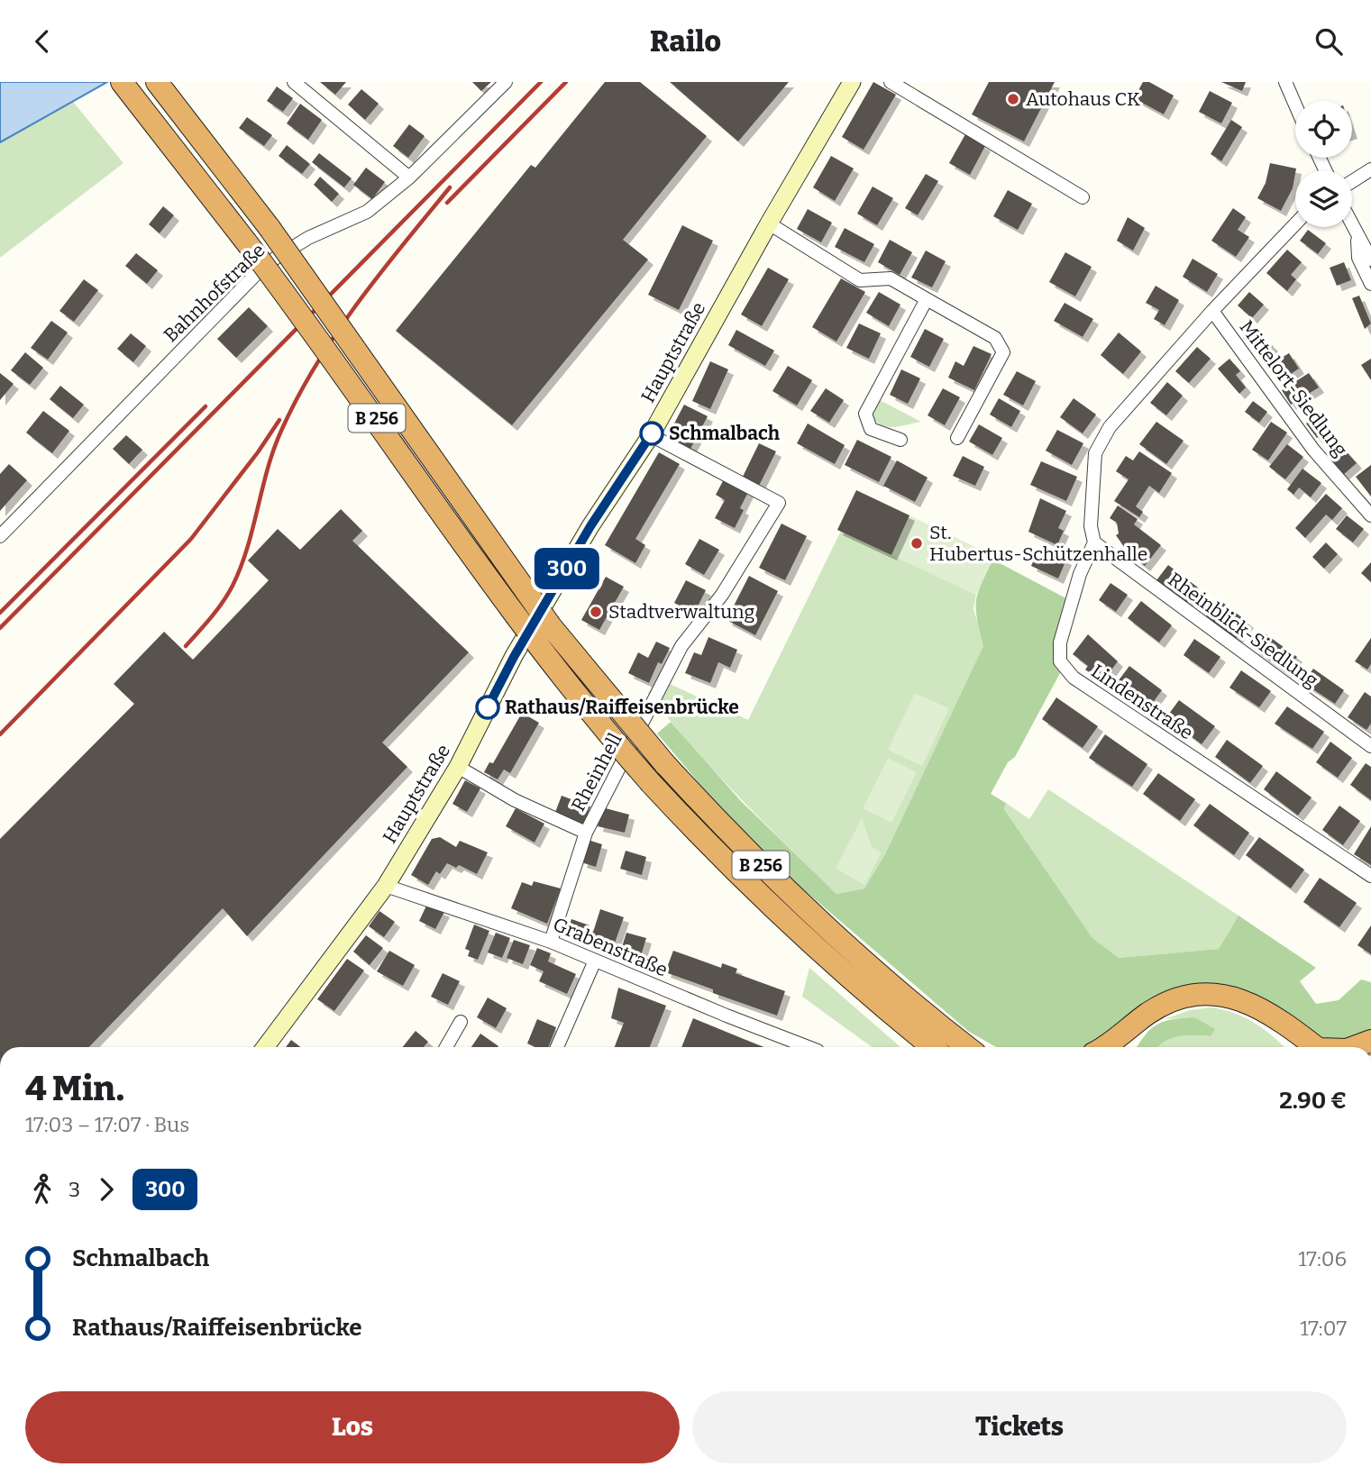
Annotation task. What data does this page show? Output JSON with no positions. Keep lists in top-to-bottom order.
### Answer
{
  "streets": {
    "highway": ["B 256"],
    "main road": ["Hauptstraße"],
    "street": [
      "Bahnhofstraße",
      "Mittelort-Siedlung",
      "Rheinblick-Siedlung",
      "Lindenstraße",
      "Rheinhell",
      "Grabenstraße"
    ]
  },
  "crossings": [
    ["Hauptstraße", "Rheinhell"],
    ["Hauptstraße", "Grabenstraße"],
    ["Rheinblick-Siedlung", "Lindenstraße"],
    ["Rheinhell", "Grabenstraße"]
  ],
  "places": [
    "Autohaus CK",
    "Schmalbach",
    "St. Hubertus-Schützenhalle",
    "Stadtverwaltung",
    "Rathaus/Raiffeisenbrücke"
  ],
  "lines": ["bus line 300"],
  "page": {
    "header": "Railo",
    "on_map": "300",
    "heading": ["4 Min.", "17:03 – 17:07 · Bus", "2.90 €"],
    "legs": ["3", "300"],
    "list": [
      {
        "name": "Schmalbach",
        "value": "17:06"
      },
      {
        "name": "Rathaus/Raiffeisenbrücke",
        "value": "17:07"
      }
    ],
    "buttons": ["Los", "Tickets"]
  }
}
